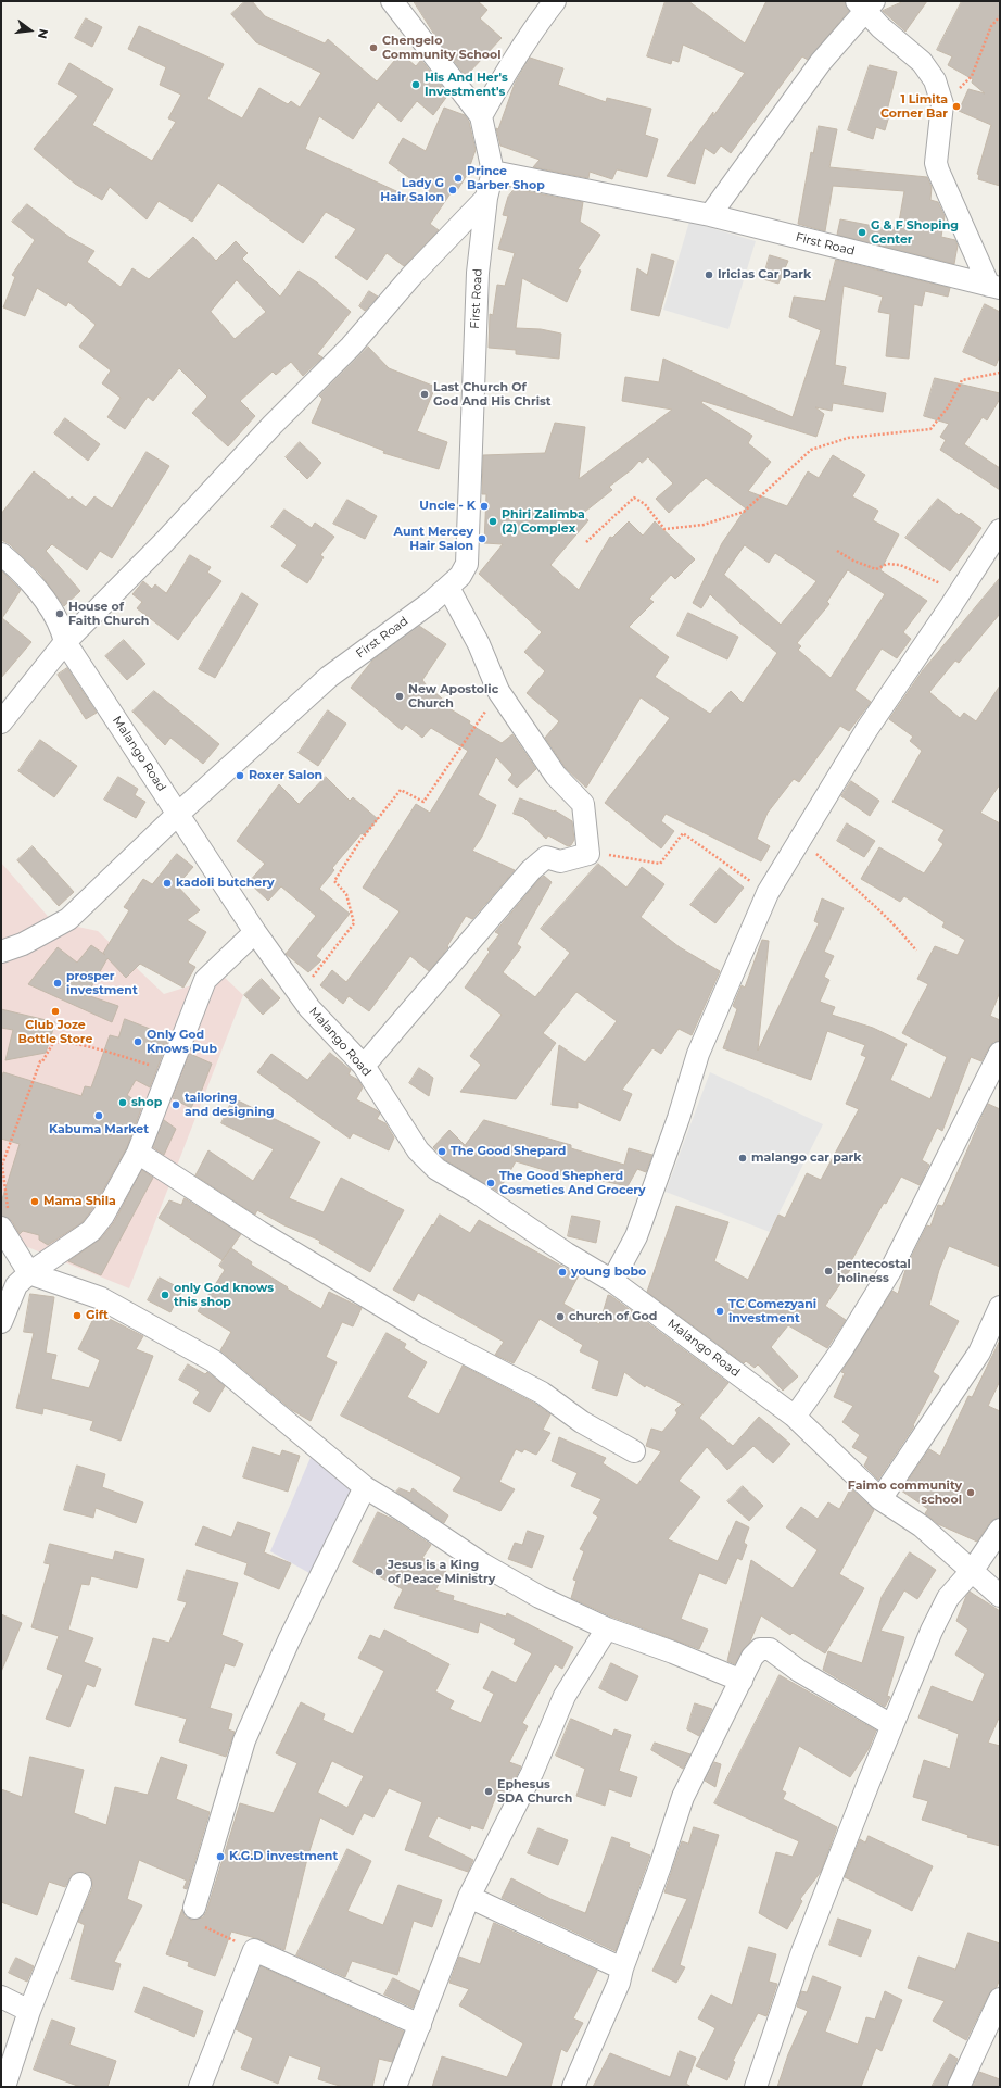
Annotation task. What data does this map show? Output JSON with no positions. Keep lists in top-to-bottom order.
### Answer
{
  "streets": {
    "street": ["First Road", "Malango Road"]
  },
  "crossings": [
    ["First Road", "Malango Road"]
  ],
  "places": [
    "Chengelo Community School",
    "His And Her's Investment's",
    "1 Limita Corner Bar",
    "Prince Barber Shop",
    "Lady G Hair Salon",
    "G & F Shoping Center",
    "Iricias Car Park",
    "Last Church Of God And His Christ",
    "Uncle - K",
    "Phiri Zalimba (2) Complex",
    "Aunt Mercey Hair Salon",
    "House of Faith Church",
    "New Apostolic Church",
    "Roxer Salon",
    "kadoli butchery",
    "prosper investment",
    "Club Joze Bottle Store",
    "Only God Knows Pub",
    "shop",
    "tailoring and designing",
    "Kabuma Market",
    "The Good Shepard",
    "malango car park",
    "The Good Shepherd Cosmetics And Grocery",
    "Mama Shila",
    "pentecostal holiness",
    "young bobo",
    "only God knows this shop",
    "TC Comezyani investment",
    "Gift",
    "church of God",
    "Faimo community school",
    "Jesus is a King of Peace Ministry",
    "Ephesus SDA Church",
    "K.G.D investment"
  ],
  "north": "right"
}
